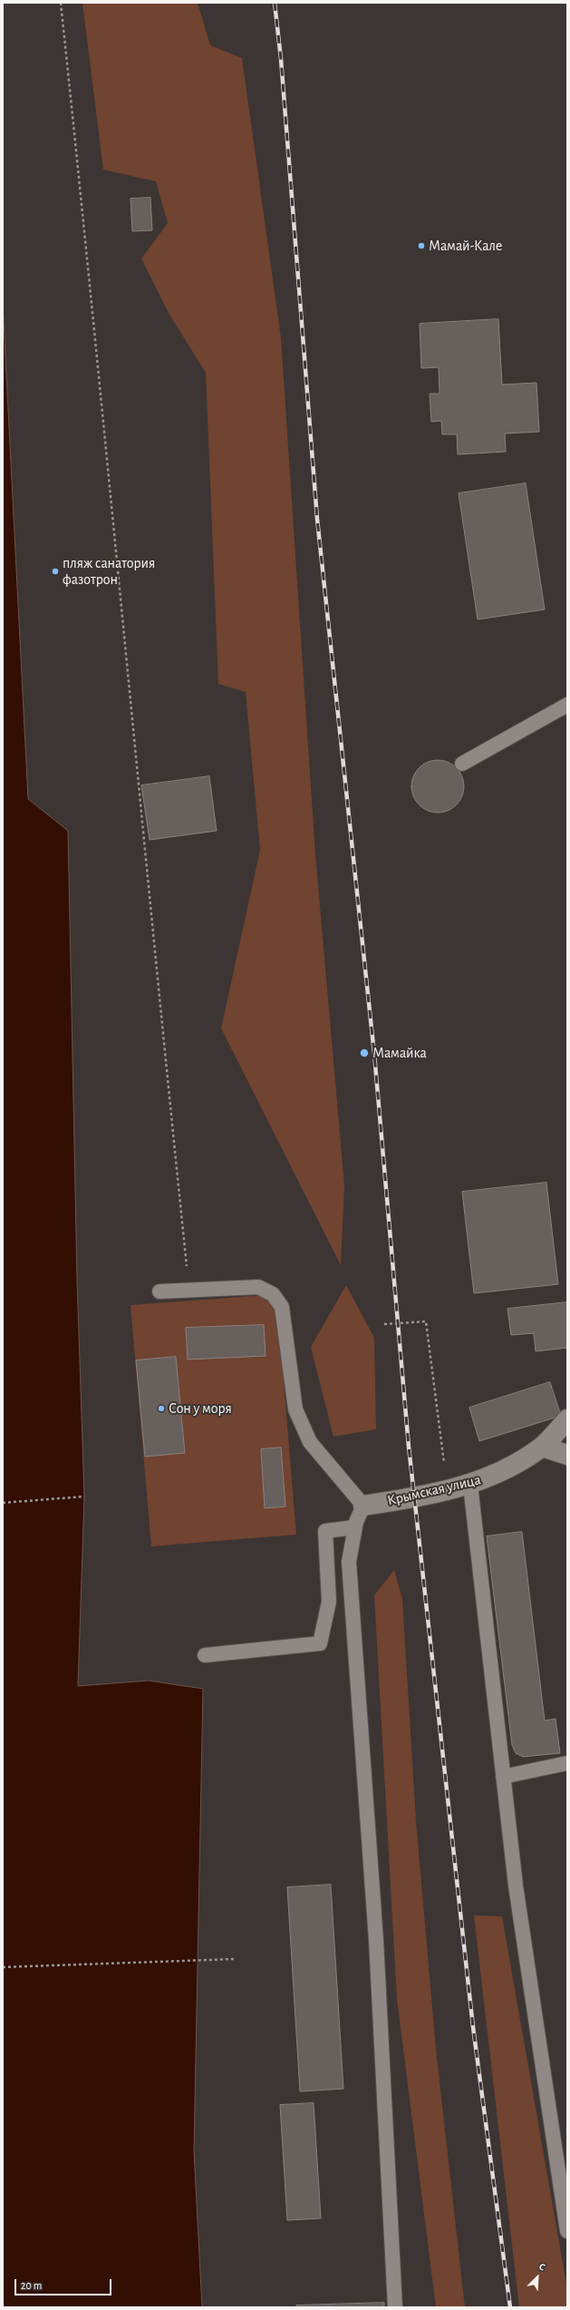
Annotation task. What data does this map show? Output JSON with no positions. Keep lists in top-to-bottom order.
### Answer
{
  "streets": {
    "street": ["Крымская улица"]
  },
  "places": [
    "Мамай-Кале",
    "пляж санатория фазотрон",
    "Мамайка",
    "Сон у моря"
  ],
  "scale_bar": "20 m",
  "north": "top right"
}
